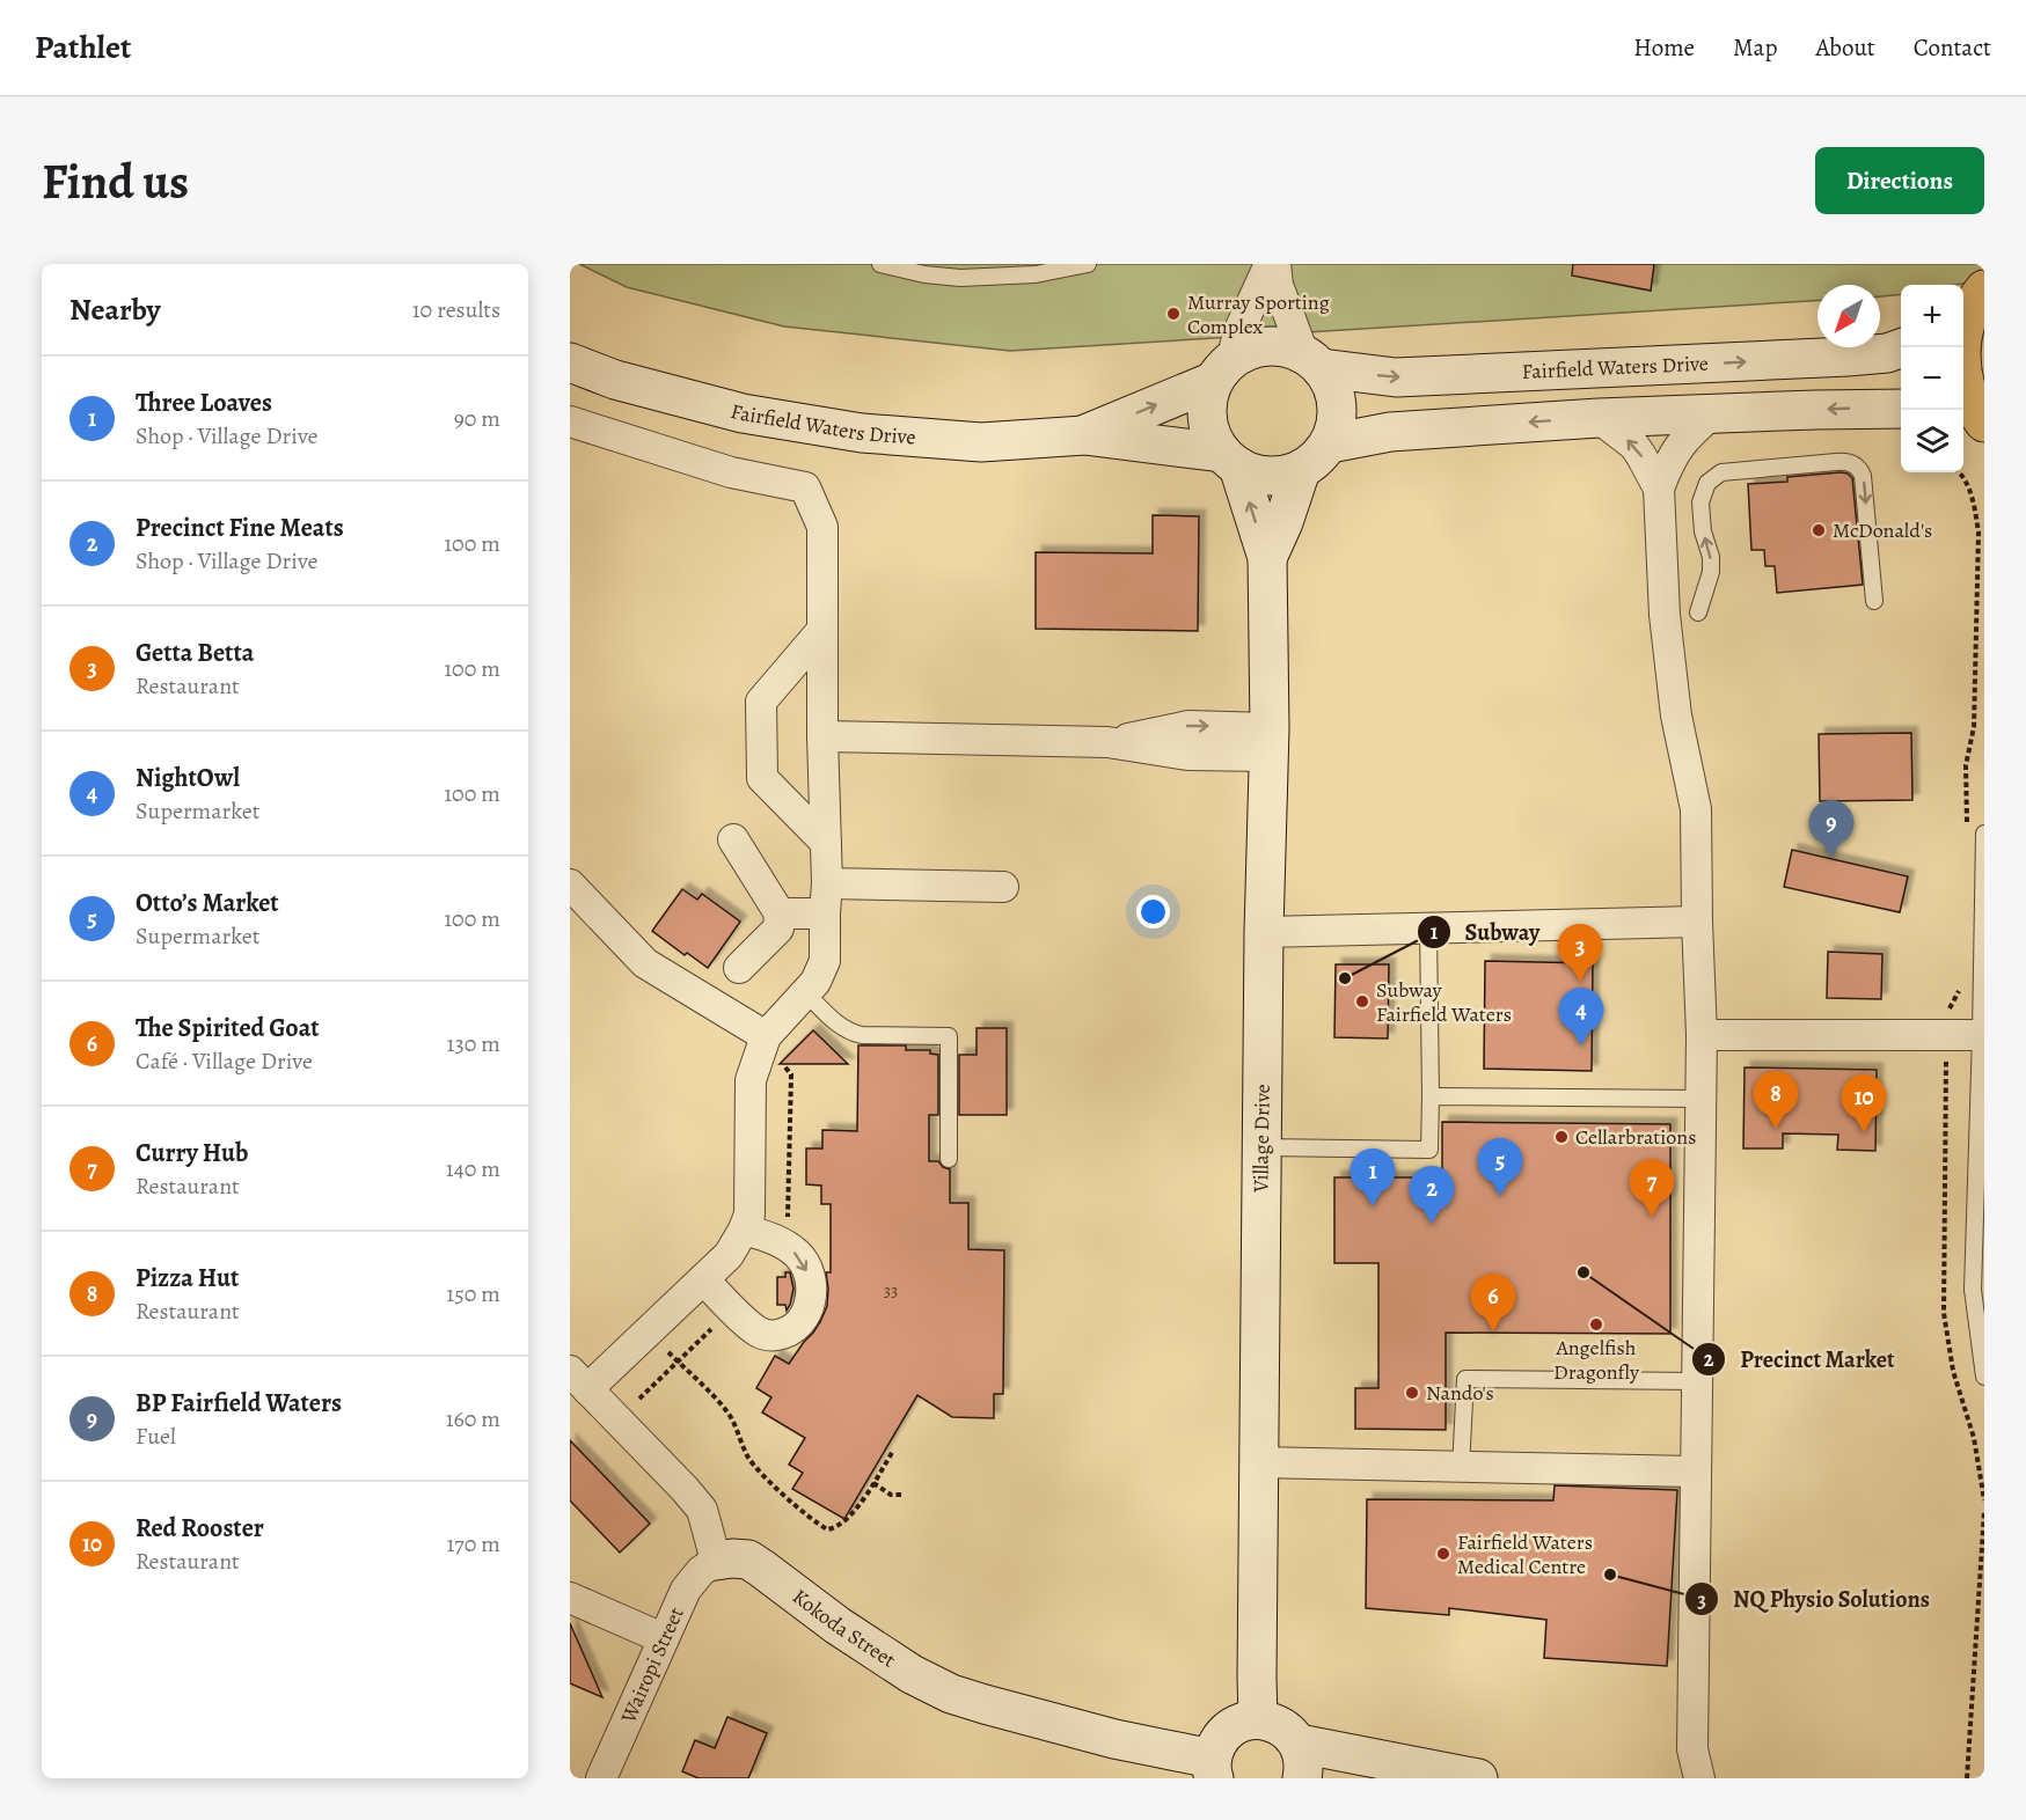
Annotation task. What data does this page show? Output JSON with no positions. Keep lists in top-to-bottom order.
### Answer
{
  "streets": {
    "street": [
      "Fairfield Waters Drive",
      "Village Drive",
      "Kokoda Street",
      "Wairopi Street"
    ]
  },
  "crossings": [
    ["Fairfield Waters Drive", "Village Drive"],
    ["Kokoda Street", "Wairopi Street"]
  ],
  "places": [
    "Murray Sporting Complex",
    "McDonald's",
    "Subway",
    "Subway Fairfield Waters",
    "Cellarbrations",
    "Precinct Market",
    "Angelfish Dragonfly",
    "Nando's",
    "Fairfield Waters Medical Centre",
    "NQ Physio Solutions"
  ],
  "house_numbers": ["33"],
  "north": "bottom left",
  "page": {
    "header": "Pathlet",
    "nav": [
      "Home",
      "Map",
      "About",
      "Contact"
    ],
    "buttons": "Directions",
    "title": "Find us",
    "heading": ["Nearby", "10 results"],
    "map_buttons": ["+", "−"],
    "list": [
      {
        "mark": "1",
        "name": "Three Loaves",
        "note": "Shop · Village Drive",
        "value": "90 m"
      },
      {
        "mark": "2",
        "name": "Precinct Fine Meats",
        "note": "Shop · Village Drive",
        "value": "100 m"
      },
      {
        "mark": "3",
        "name": "Getta Betta",
        "note": "Restaurant",
        "value": "100 m"
      },
      {
        "mark": "4",
        "name": "NightOwl",
        "note": "Supermarket",
        "value": "100 m"
      },
      {
        "mark": "5",
        "name": "Otto’s Market",
        "note": "Supermarket",
        "value": "100 m"
      },
      {
        "mark": "6",
        "name": "The Spirited Goat",
        "note": "Café · Village Drive",
        "value": "130 m"
      },
      {
        "mark": "7",
        "name": "Curry Hub",
        "note": "Restaurant",
        "value": "140 m"
      },
      {
        "mark": "8",
        "name": "Pizza Hut",
        "note": "Restaurant",
        "value": "150 m"
      },
      {
        "mark": "9",
        "name": "BP Fairfield Waters",
        "note": "Fuel",
        "value": "160 m"
      },
      {
        "mark": "10",
        "name": "Red Rooster",
        "note": "Restaurant",
        "value": "170 m"
      }
    ],
    "pins": [
      "9",
      "3",
      "4",
      "8",
      "10",
      "5",
      "1",
      "7",
      "2",
      "6"
    ]
  }
}
